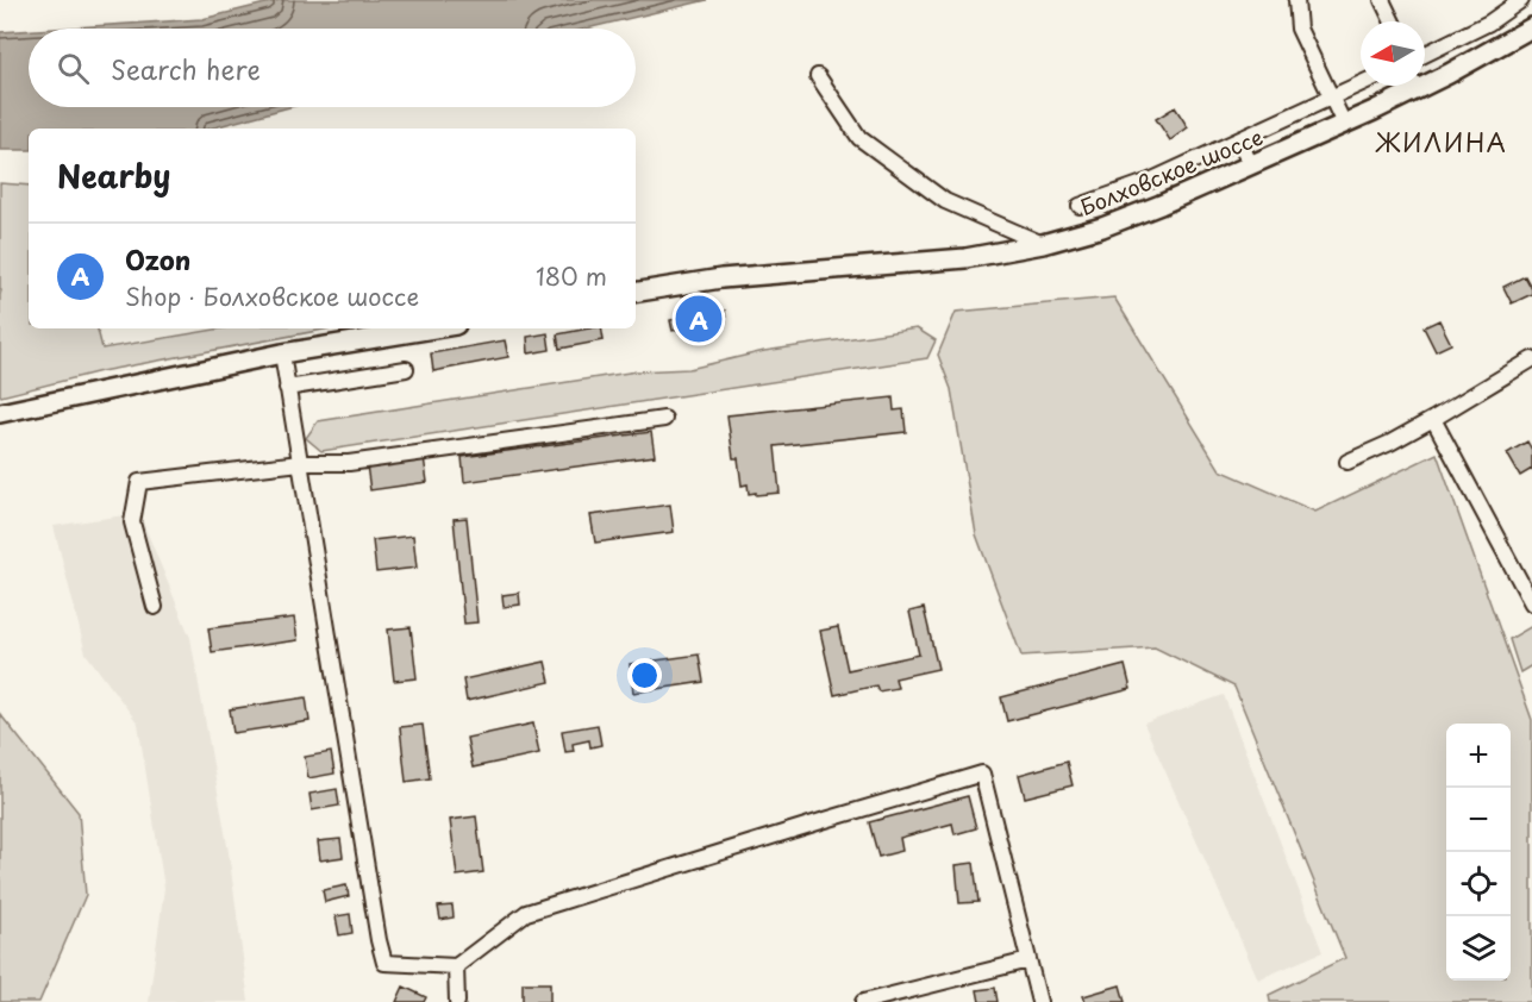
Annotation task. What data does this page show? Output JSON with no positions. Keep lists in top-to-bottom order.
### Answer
{
  "streets": {
    "main road": ["Болховское шоссе"]
  },
  "districts": ["ЖИЛИНА"],
  "north": "left",
  "page": {
    "search": "Search here",
    "heading": "Nearby",
    "list": [
      {
        "mark": "A",
        "name": "Ozon",
        "note": "Shop · Болховское шоссе",
        "value": "180 m"
      }
    ],
    "pins": "A",
    "map_buttons": ["+", "−"]
  }
}
